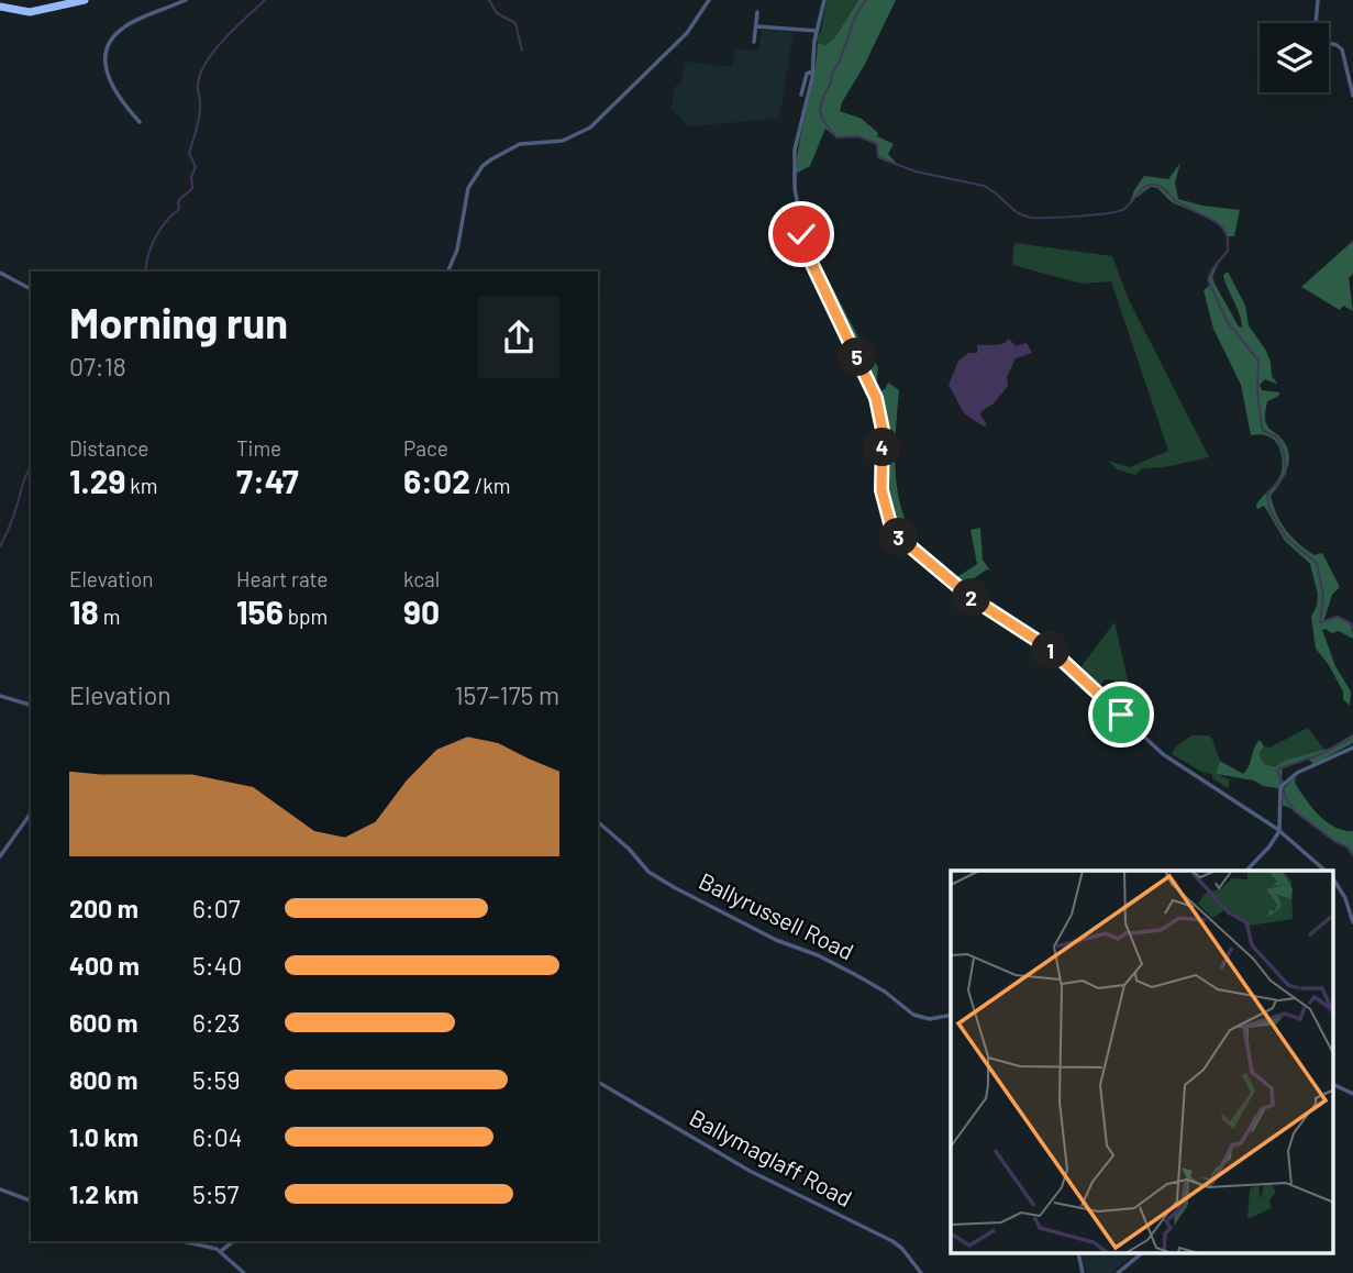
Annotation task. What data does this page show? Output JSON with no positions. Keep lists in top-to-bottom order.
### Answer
{
  "streets": {
    "street": ["Ballyrussell Road", "Ballymaglaff Road"]
  },
  "page": {
    "heading": ["Morning run", "07:18"],
    "pins": [
      "5",
      "4",
      "3",
      "2",
      "1"
    ],
    "stats": [
      ["Distance", "1.29 km"],
      ["Time", "7:47"],
      ["Pace", "6:02 /km"],
      ["Elevation", "18 m"],
      ["Heart rate", "156 bpm"],
      ["kcal", "90"]
    ],
    "chart": ["Elevation", "157–175 m"],
    "list": [
      {
        "name": "200 m",
        "note": "6:07"
      },
      {
        "name": "400 m",
        "note": "5:40"
      },
      {
        "name": "600 m",
        "note": "6:23"
      },
      {
        "name": "800 m",
        "note": "5:59"
      },
      {
        "name": "1.0 km",
        "note": "6:04"
      },
      {
        "name": "1.2 km",
        "note": "5:57"
      }
    ]
  }
}
